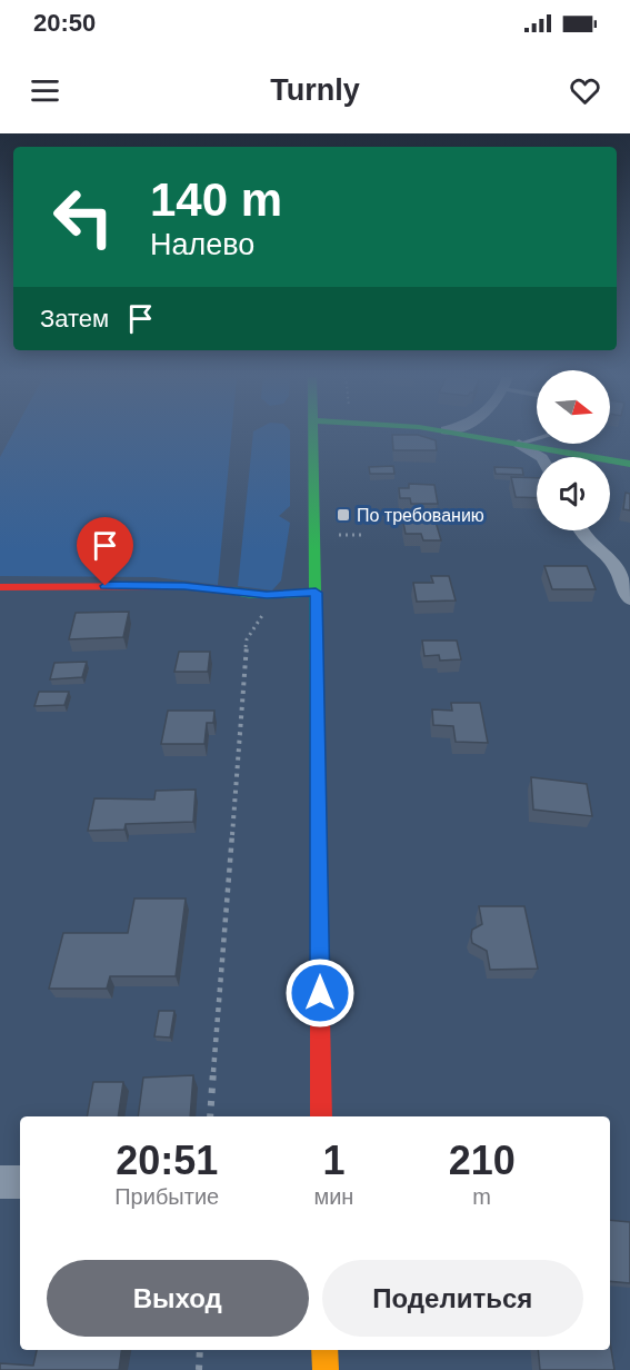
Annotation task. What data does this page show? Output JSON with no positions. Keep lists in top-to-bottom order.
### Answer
{
  "places": {
    "transit": ["По требованию"]
  },
  "north": "right",
  "page": {
    "status": "20:50",
    "header": "Turnly",
    "turn": ["140 m", "Налево"],
    "then": "Затем",
    "eta": [
      "20:51",
      "Прибытие",
      "1",
      "мин",
      "210",
      "m"
    ],
    "buttons": ["Выход", "Поделиться"]
  }
}
